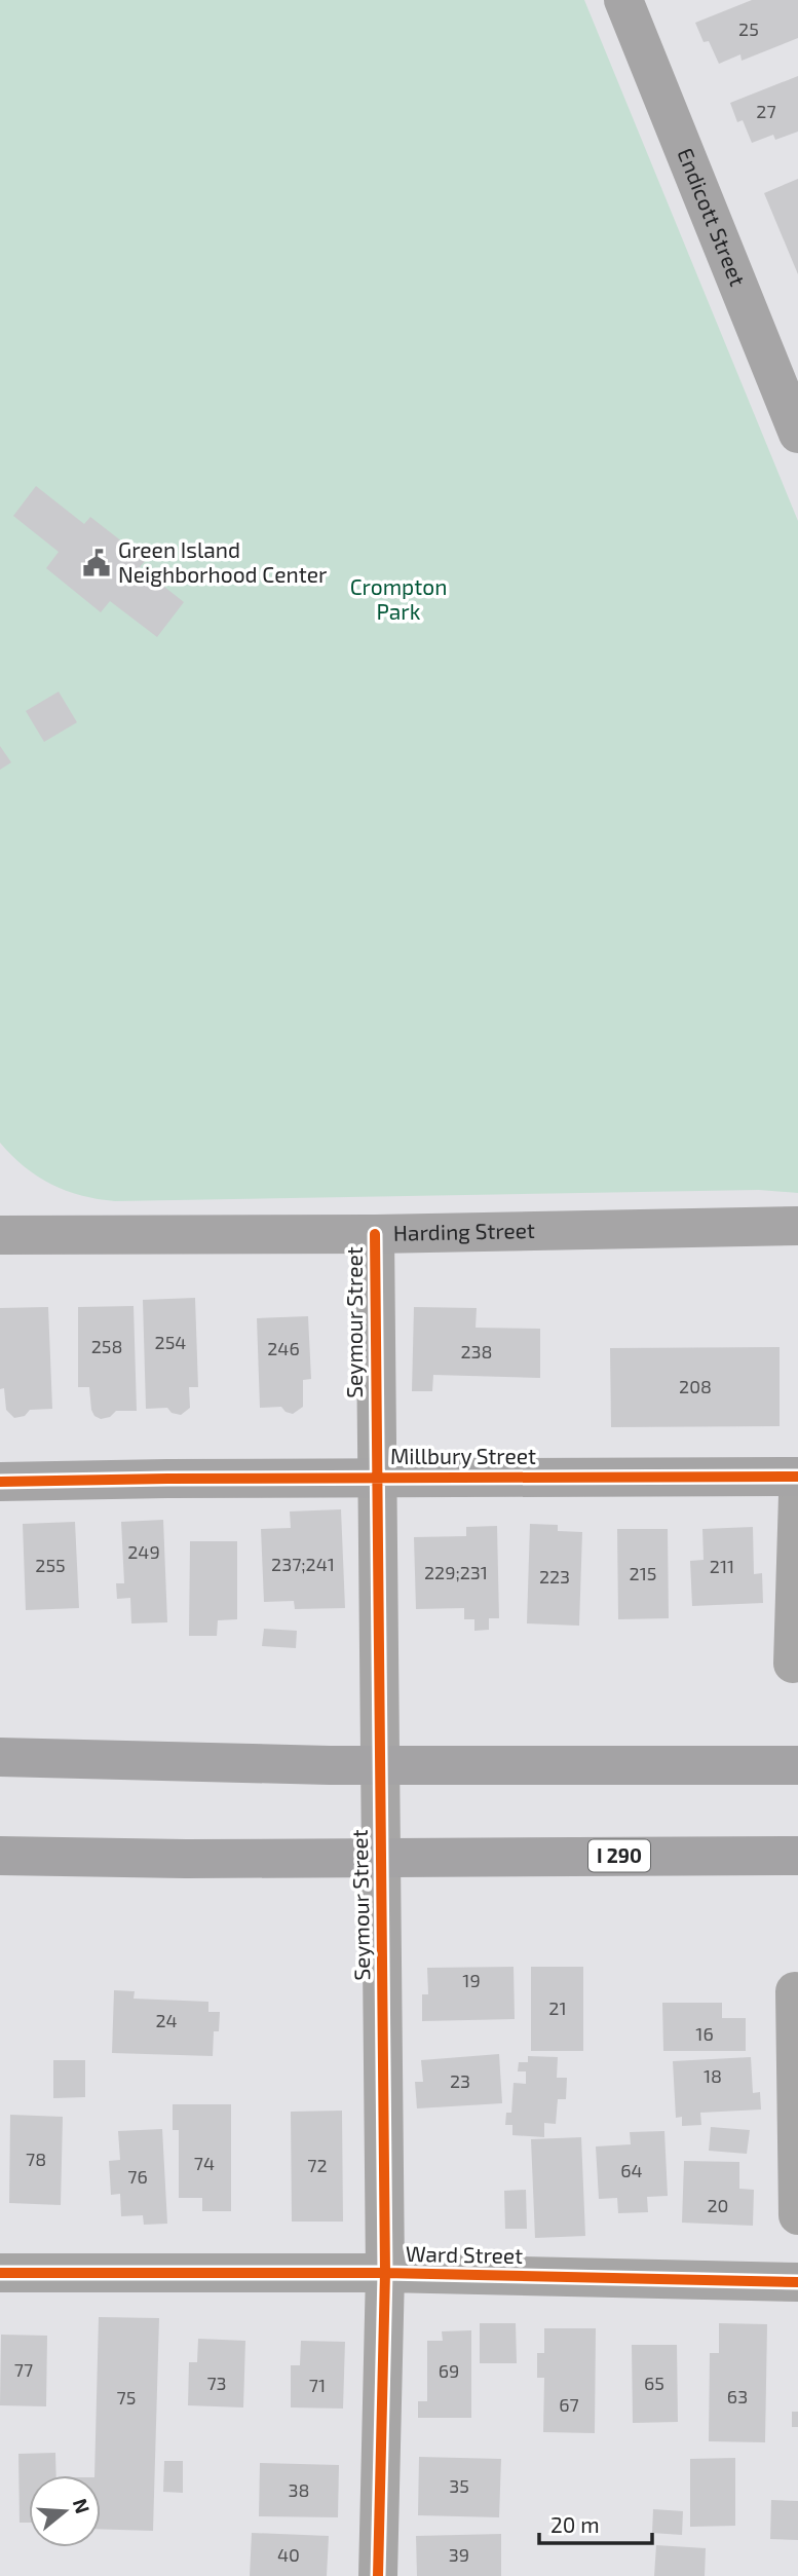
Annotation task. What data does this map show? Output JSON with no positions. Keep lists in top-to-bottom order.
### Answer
{
  "streets": {
    "highway": ["I 290"],
    "main road": ["Endicott Street", "Harding Street", "Millbury Street"],
    "street": ["Seymour Street", "Ward Street"]
  },
  "crossings": [
    ["Harding Street", "Seymour Street"],
    ["Seymour Street", "Millbury Street"],
    ["Seymour Street", "Ward Street"]
  ],
  "parks": ["Crompton Park"],
  "places": {
    "public building": ["Green Island Neighborhood Center"]
  },
  "house_numbers": [
    "25",
    "27",
    "254",
    "258",
    "246",
    "238",
    "208",
    "249",
    "237;241",
    "255",
    "211",
    "229;231",
    "215",
    "223",
    "19",
    "21",
    "24",
    "16",
    "18",
    "23",
    "78",
    "74",
    "72",
    "64",
    "76",
    "20",
    "77",
    "69",
    "73",
    "65",
    "71",
    "63",
    "75",
    "67",
    "35",
    "38",
    "40",
    "39"
  ],
  "scale_bar": "20 m",
  "north": "right"
}
